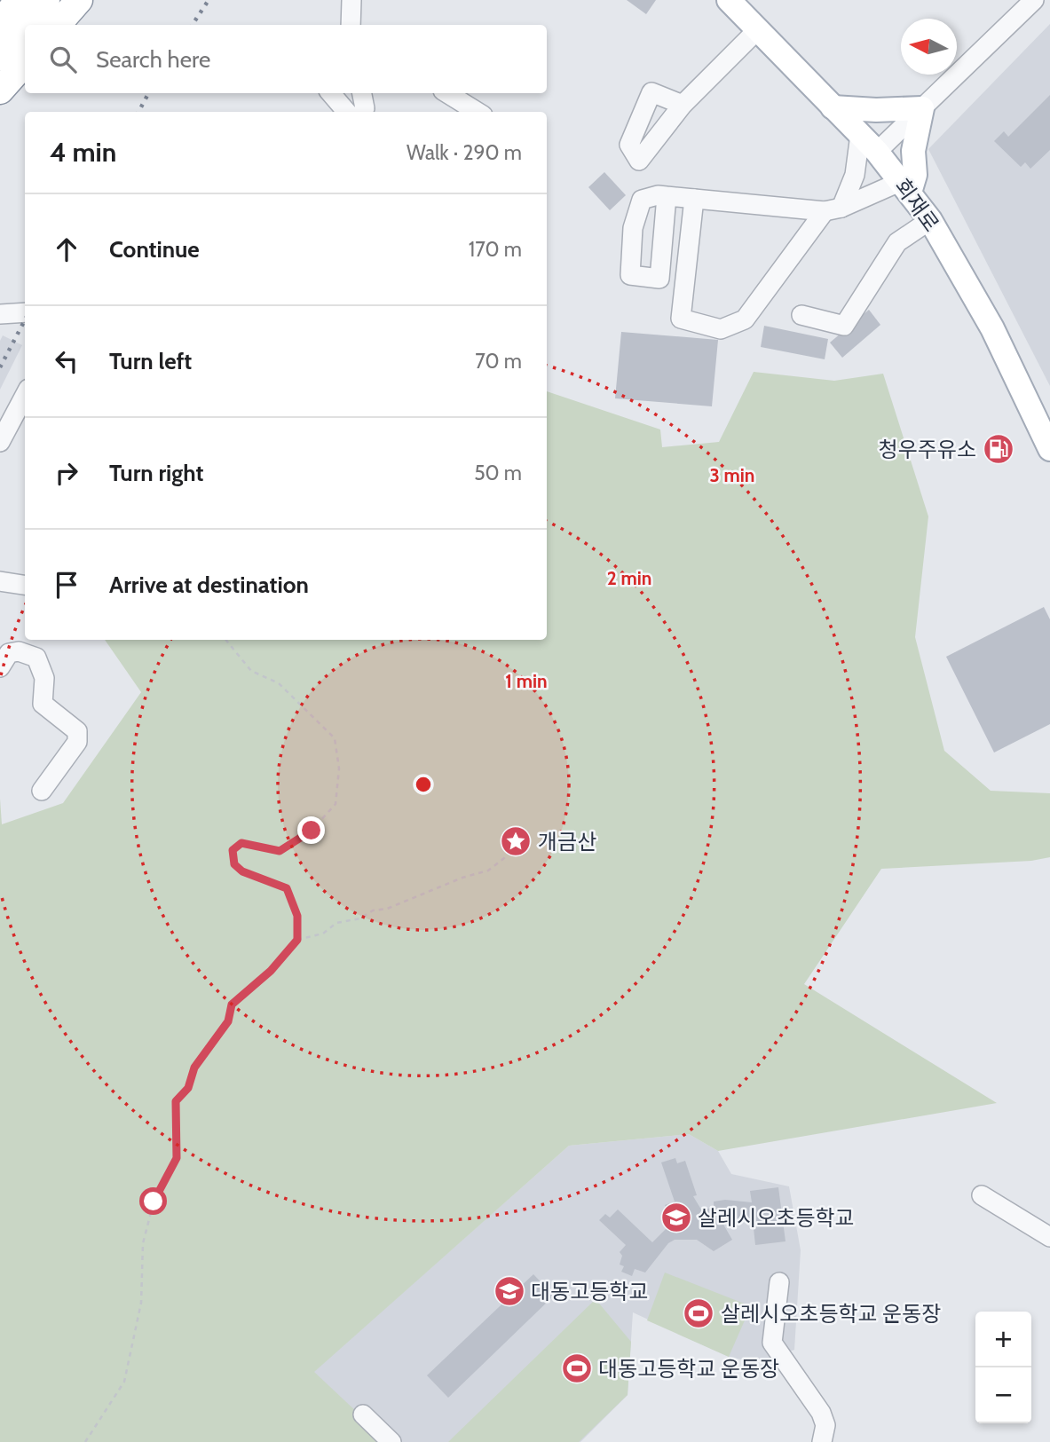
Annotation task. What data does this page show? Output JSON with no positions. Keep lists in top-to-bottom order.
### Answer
{
  "streets": {
    "main road": ["회재로"]
  },
  "places": {
    "fuel station": ["청우주유소"],
    "place": ["개금산"],
    "school or university": ["살레시오초등학교", "대동고등학교"],
    "sports": ["살레시오초등학교 운동장", "대동고등학교 운동장"]
  },
  "north": "left",
  "page": {
    "search": "Search here",
    "heading": ["4 min", "Walk · 290 m"],
    "list": [
      ["Continue", "170 m"],
      ["Turn left", "70 m"],
      ["Turn right", "50 m"],
      "Arrive at destination"
    ],
    "map_buttons": ["+", "−"]
  },
  "rings": ["3 min", "2 min", "1 min"]
}
